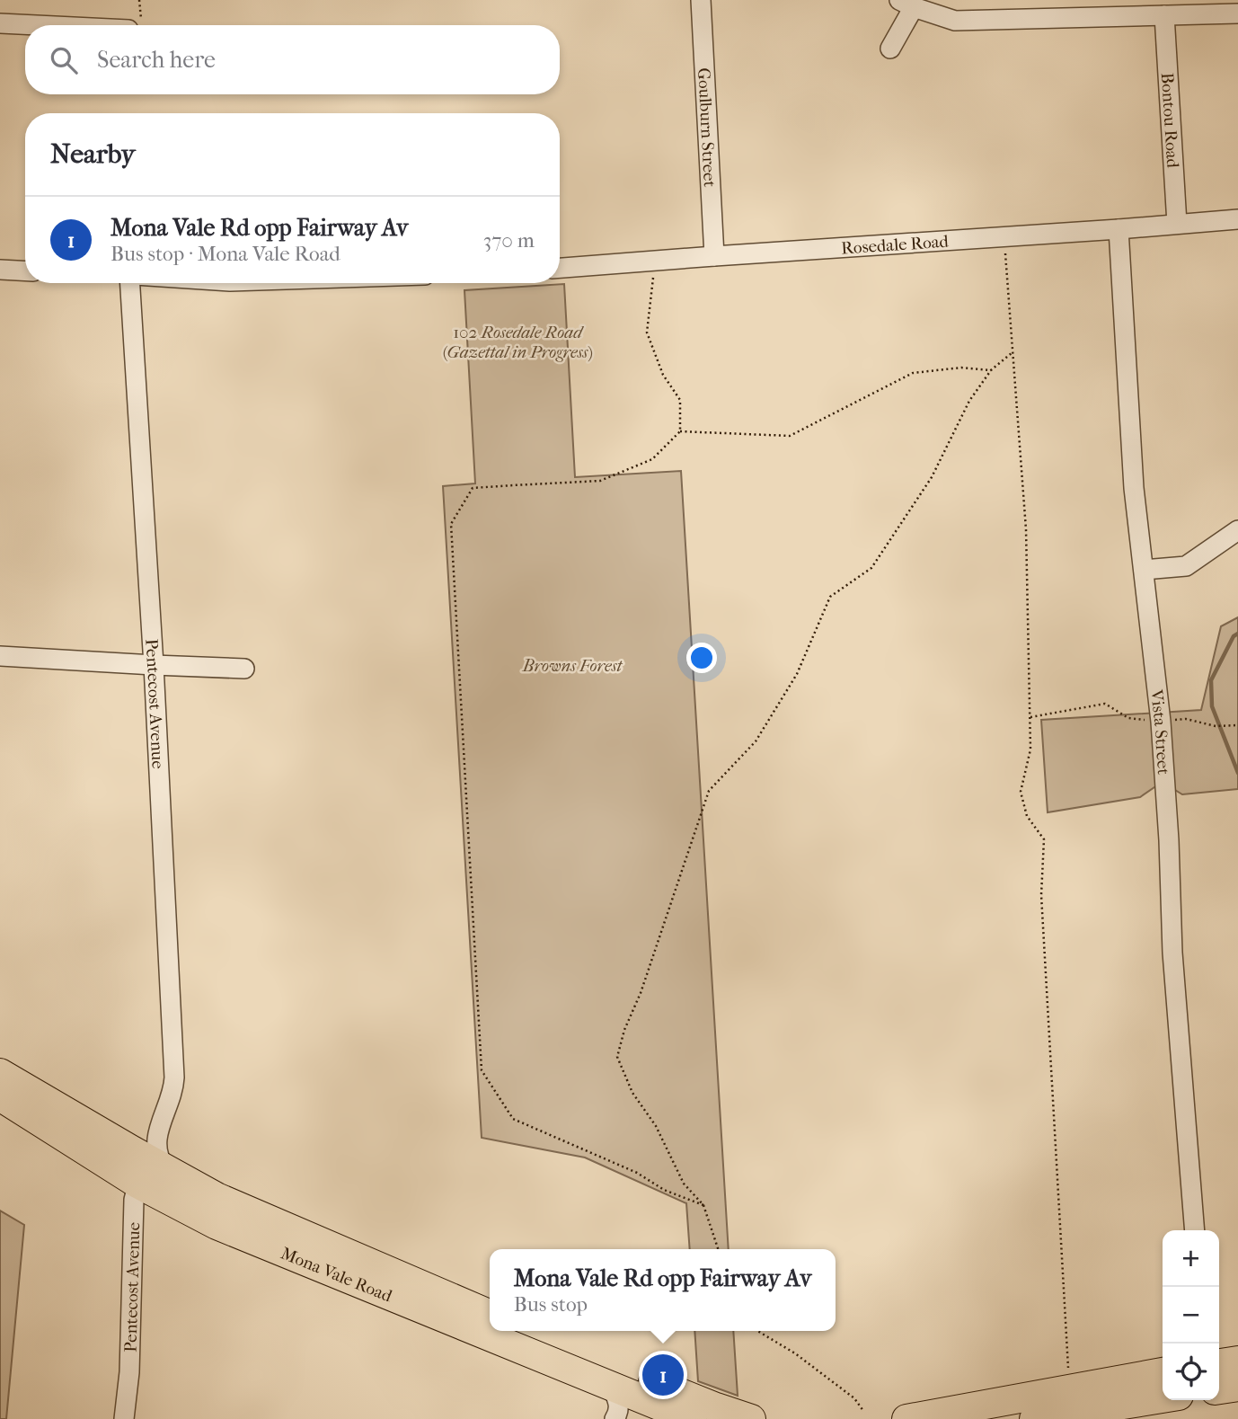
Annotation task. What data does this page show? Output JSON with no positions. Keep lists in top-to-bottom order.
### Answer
{
  "streets": {
    "highway": ["Mona Vale Road"],
    "street": [
      "Bontou Road",
      "Goulburn Street",
      "Rosedale Road",
      "Pentecost Avenue",
      "Vista Street"
    ]
  },
  "crossings": [
    ["Bontou Road", "Rosedale Road"],
    ["Goulburn Street", "Rosedale Road"],
    ["Rosedale Road", "Vista Street"],
    ["Pentecost Avenue", "Mona Vale Road"]
  ],
  "parks": ["102 Rosedale Road (Gazettal in Progress)", "Browns Forest"],
  "page": {
    "search": "Search here",
    "heading": "Nearby",
    "list": [
      {
        "mark": "1",
        "name": "Mona Vale Rd opp Fairway Av",
        "note": "Bus stop · Mona Vale Road",
        "value": "370 m"
      }
    ],
    "map_buttons": ["+", "−"],
    "popup": ["Mona Vale Rd opp Fairway Av", "Bus stop"],
    "pins": "1"
  }
}
